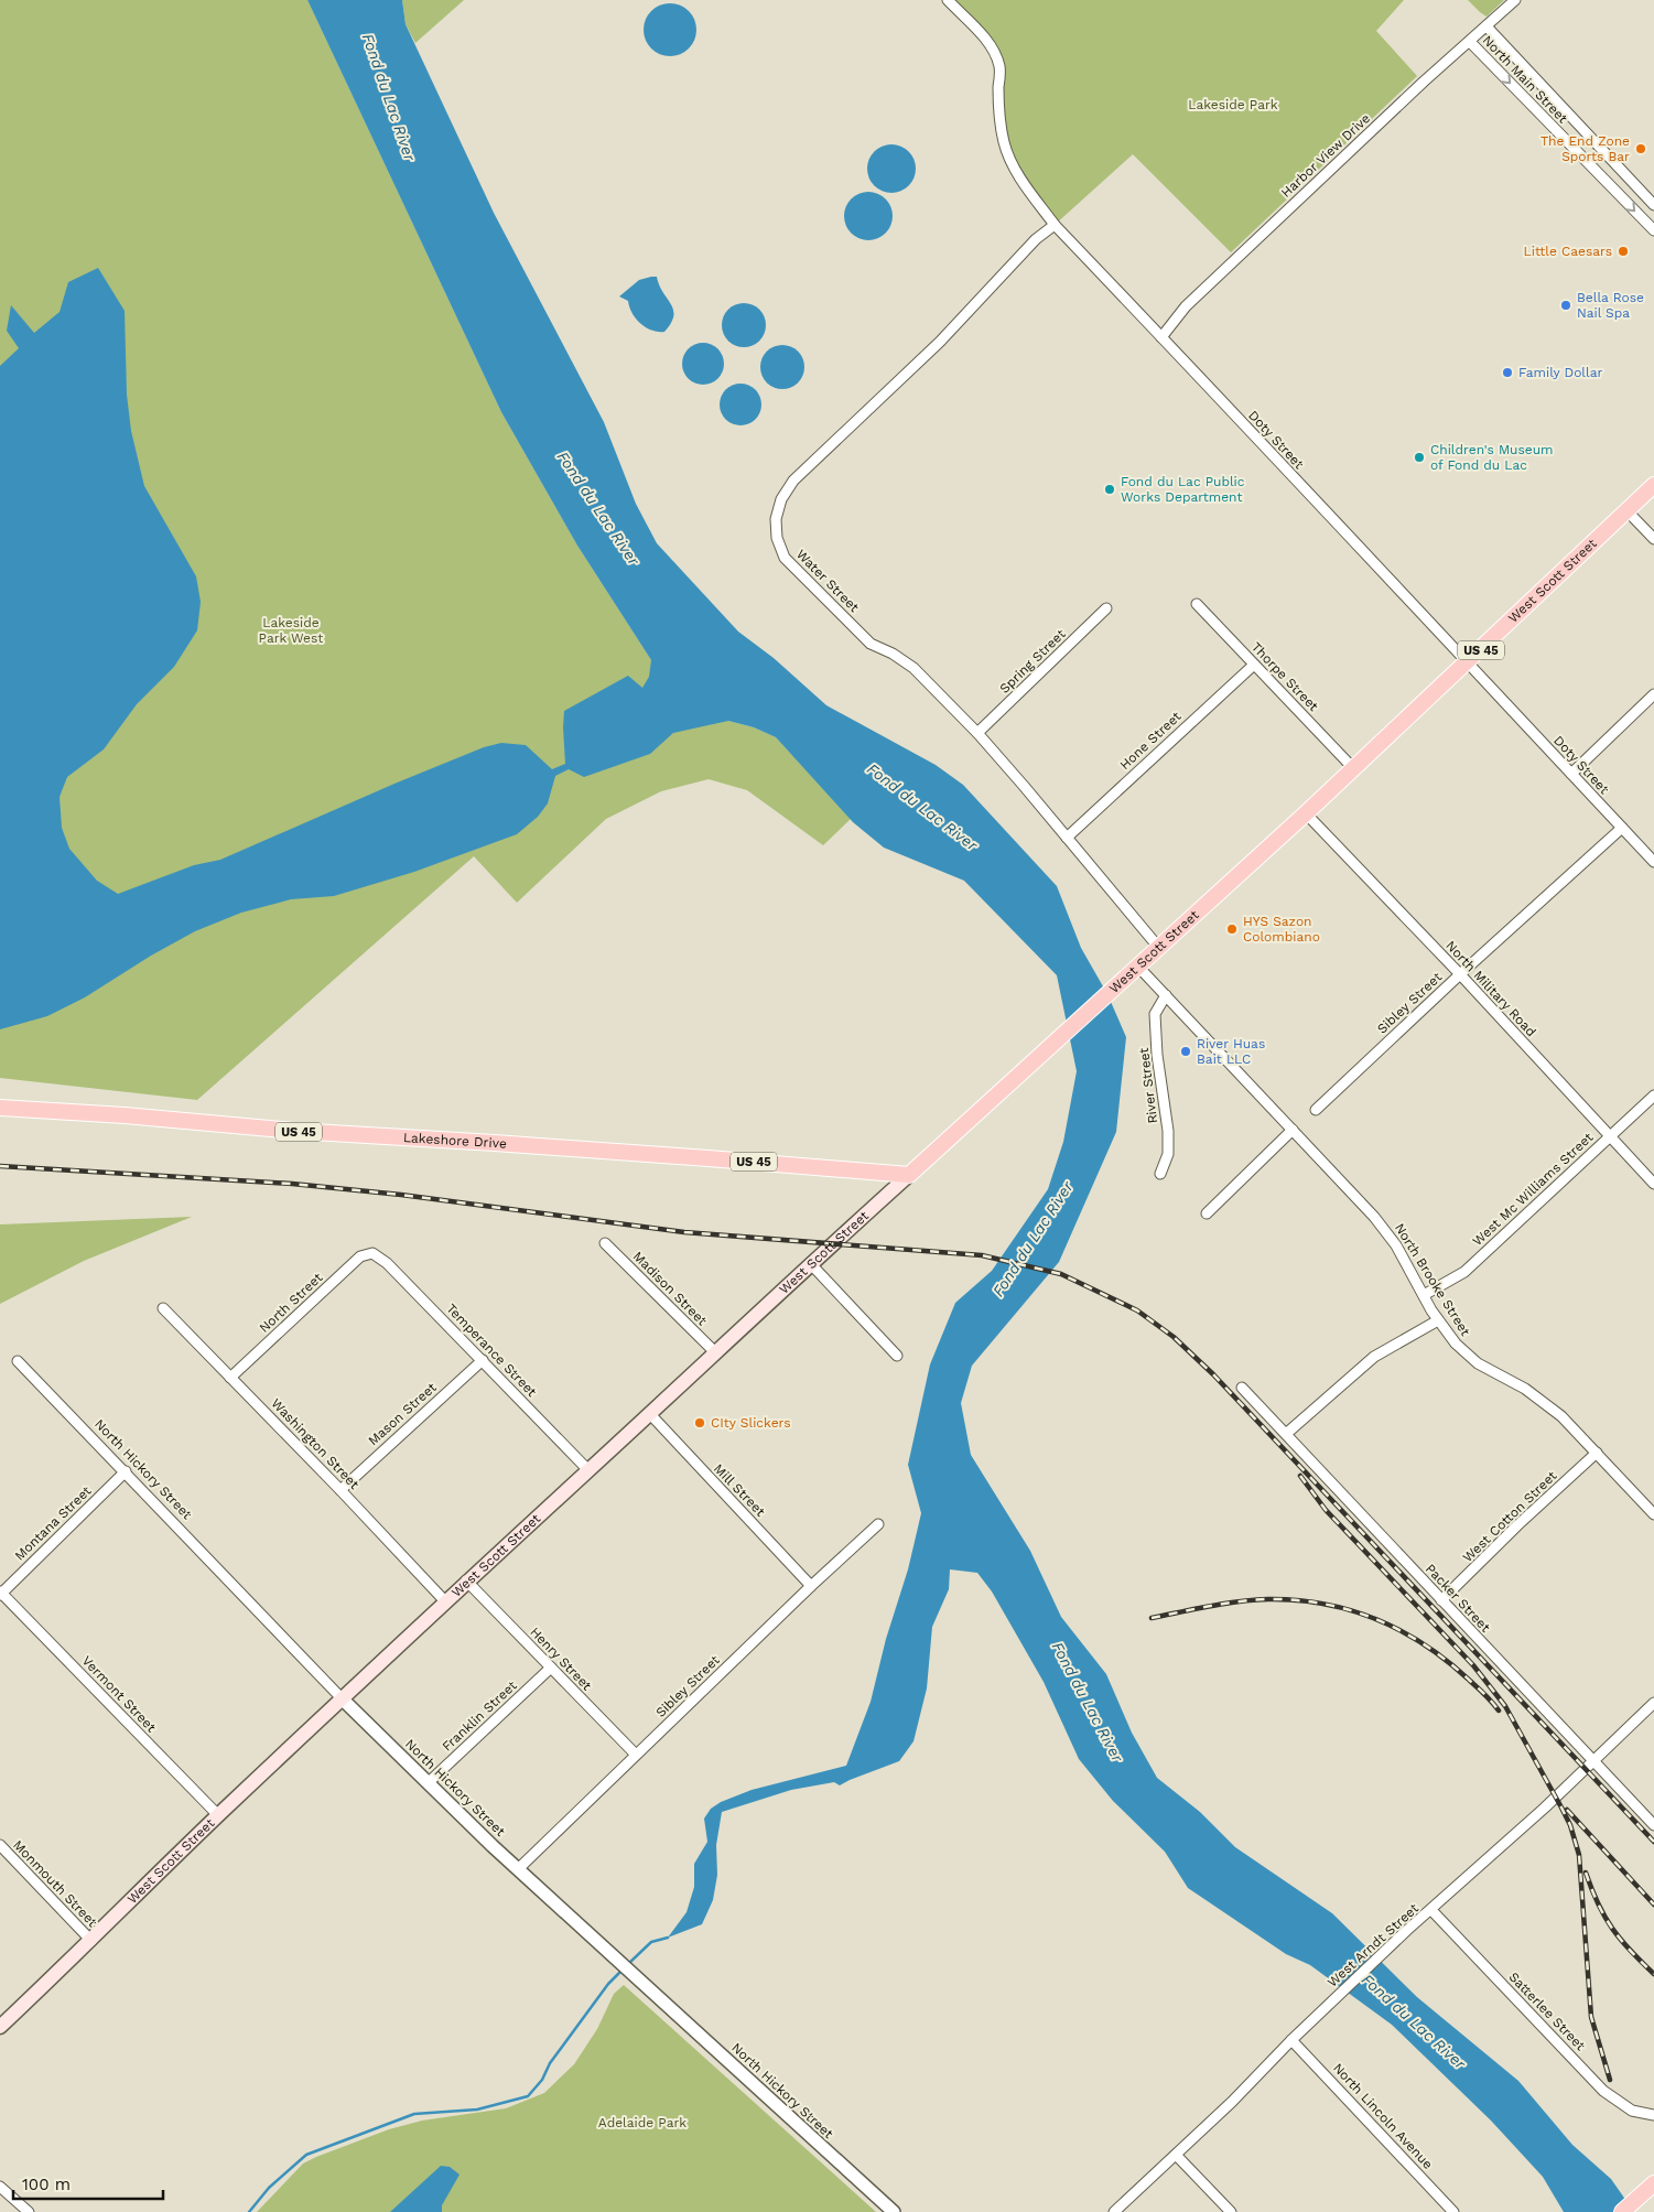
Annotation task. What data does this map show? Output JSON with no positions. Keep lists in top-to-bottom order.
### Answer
{
  "streets": {
    "main road": ["West Scott Street", "US 45", "Lakeshore Drive"],
    "street": [
      "North Main Street",
      "Harbor View Drive",
      "Doty Street",
      "Water Street",
      "Spring Street",
      "Thorpe Street",
      "Hone Street",
      "North Military Road",
      "Sibley Street",
      "River Street",
      "West Mc Williams Street",
      "North Brooke Street",
      "Madison Street",
      "North Street",
      "Temperance Street",
      "Mason Street",
      "Washington Street",
      "North Hickory Street",
      "Mill Street",
      "West Cotton Street",
      "Montana Street",
      "Packer Street",
      "Henry Street",
      "Vermont Street",
      "Franklin Street",
      "Monmouth Street",
      "West Arndt Street",
      "Satterlee Street",
      "North Lincoln Avenue"
    ]
  },
  "crossings": [
    ["North Main Street", "Harbor View Drive"],
    ["Harbor View Drive", "Doty Street"],
    ["Doty Street", "West Scott Street"],
    ["Doty Street", "Water Street"],
    ["Doty Street", "Sibley Street"],
    ["West Scott Street", "Water Street"],
    ["West Scott Street", "Thorpe Street"],
    ["West Scott Street", "North Military Road"],
    ["West Scott Street", "Lakeshore Drive"],
    ["West Scott Street", "North Brooke Street"],
    ["West Scott Street", "Madison Street"],
    ["West Scott Street", "Temperance Street"],
    ["West Scott Street", "Washington Street"],
    ["West Scott Street", "North Hickory Street"],
    ["West Scott Street", "Mill Street"],
    ["West Scott Street", "Henry Street"],
    ["West Scott Street", "Vermont Street"],
    ["West Scott Street", "Monmouth Street"],
    ["Water Street", "Spring Street"],
    ["Water Street", "Hone Street"],
    ["Thorpe Street", "Hone Street"],
    ["North Military Road", "Sibley Street"],
    ["North Military Road", "West Mc Williams Street"],
    ["Sibley Street", "North Hickory Street"],
    ["Sibley Street", "Mill Street"],
    ["Sibley Street", "Henry Street"],
    ["River Street", "North Brooke Street"],
    ["West Mc Williams Street", "North Brooke Street"],
    ["North Brooke Street", "West Cotton Street"],
    ["North Street", "Temperance Street"],
    ["North Street", "Washington Street"],
    ["Temperance Street", "Mason Street"],
    ["Mason Street", "Washington Street"],
    ["North Hickory Street", "Montana Street"],
    ["North Hickory Street", "Franklin Street"],
    ["West Cotton Street", "Packer Street"],
    ["Montana Street", "Vermont Street"],
    ["Packer Street", "West Arndt Street"],
    ["Henry Street", "Franklin Street"],
    ["West Arndt Street", "Satterlee Street"],
    ["West Arndt Street", "North Lincoln Avenue"]
  ],
  "water": ["Fond du Lac River"],
  "parks": ["Lakeside Park", "Lakeside Park West", "Adelaide Park"],
  "places": [
    "The End Zone Sports Bar",
    "Little Caesars",
    "Bella Rose Nail Spa",
    "Family Dollar",
    "Children's Museum of Fond du Lac",
    "Fond du Lac Public Works Department",
    "HYS Sazon Colombiano",
    "River Huas Bait LLC",
    "CIty Slickers"
  ],
  "scale_bar": "100 m"
}
